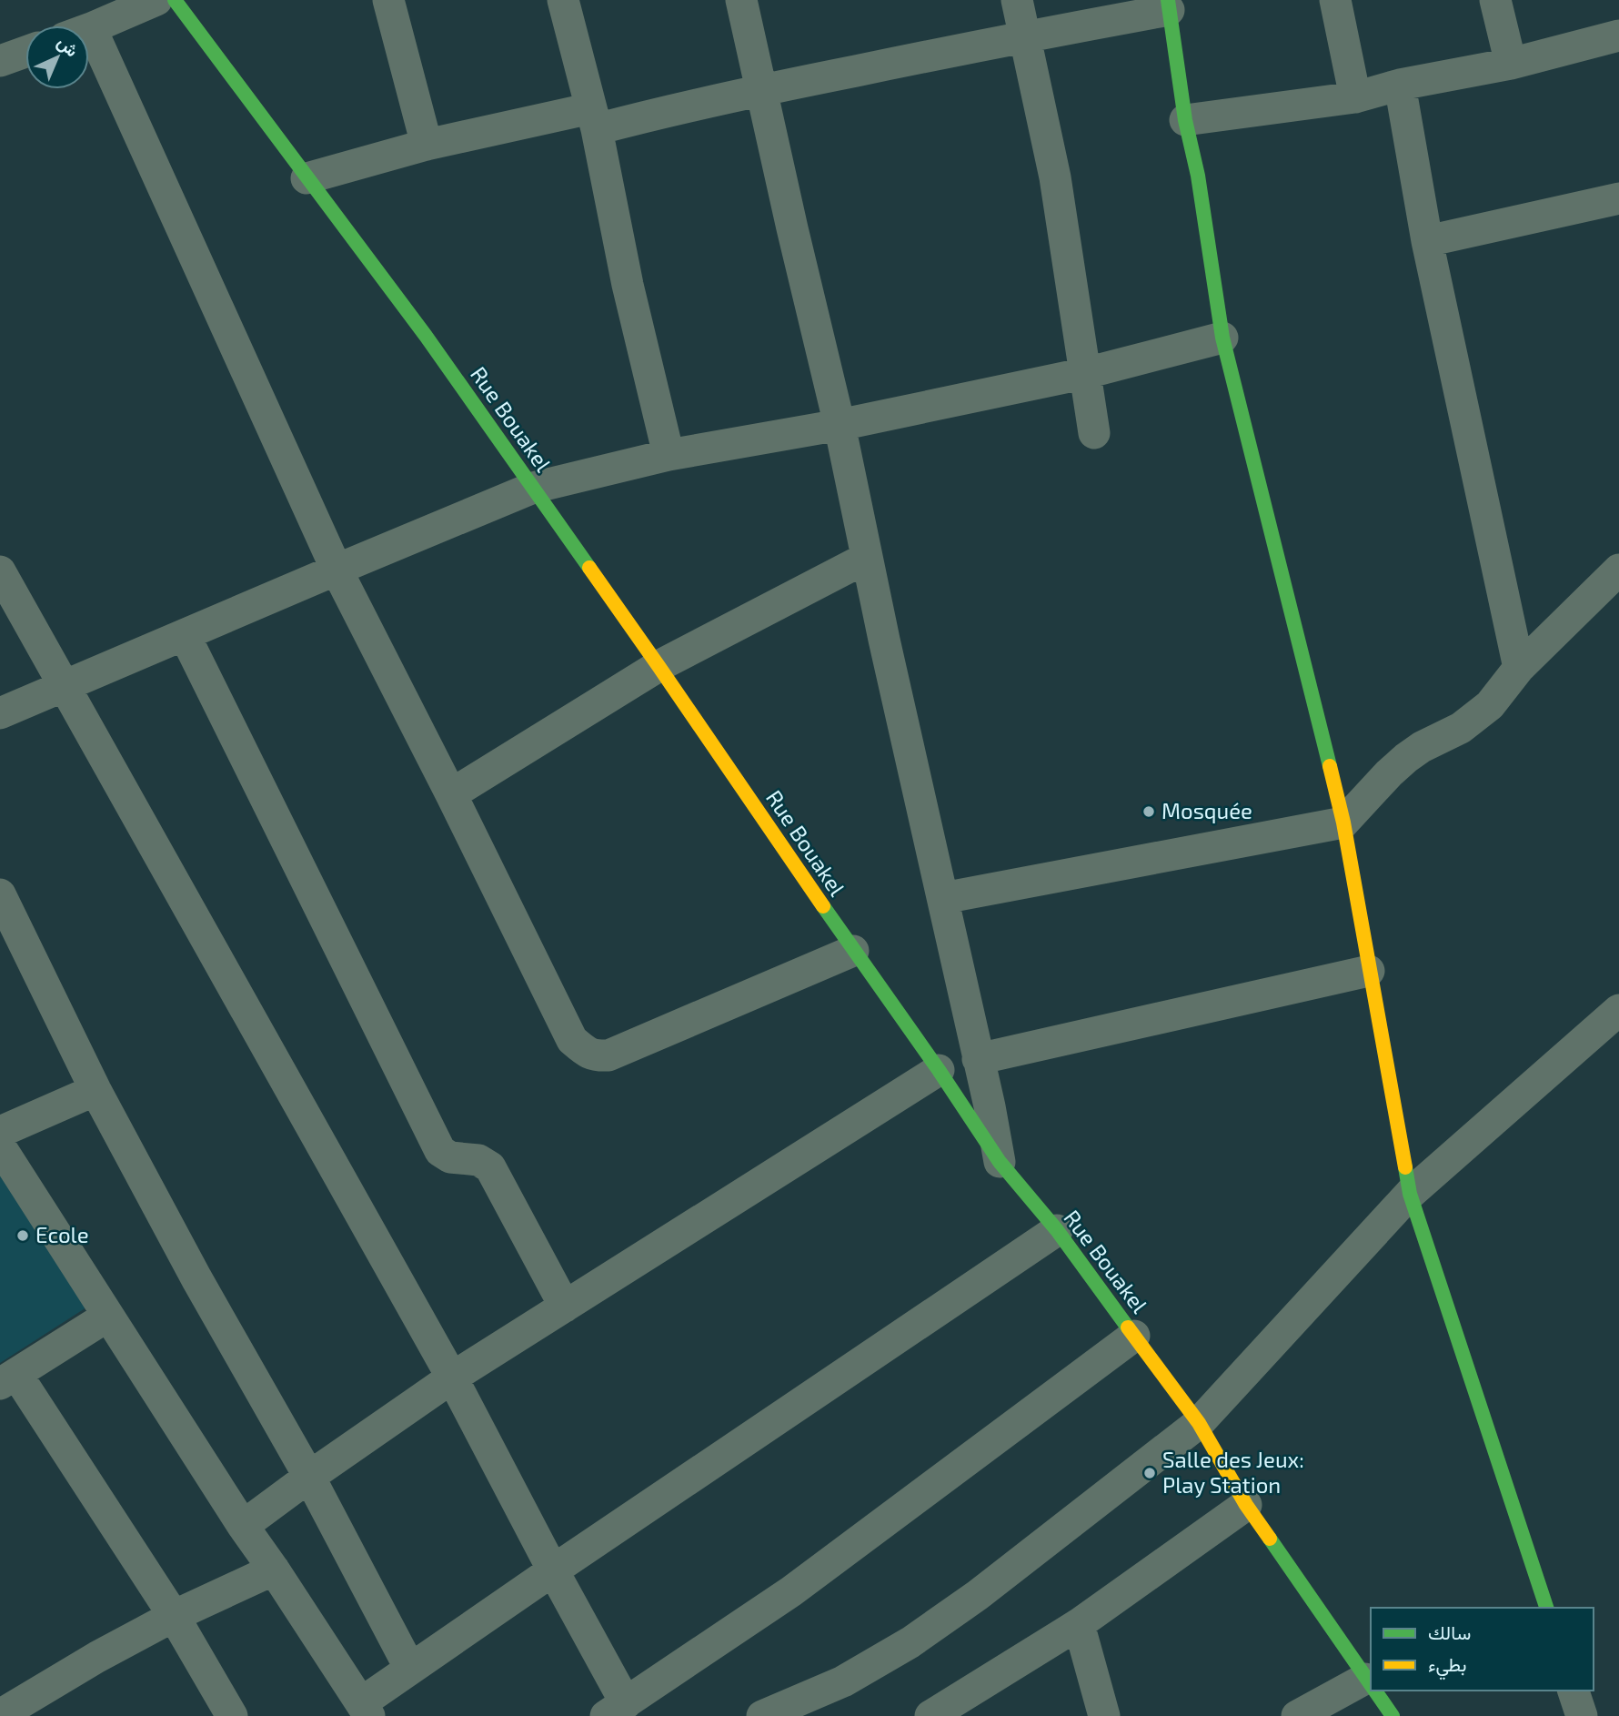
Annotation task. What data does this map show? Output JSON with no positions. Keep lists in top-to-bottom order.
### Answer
{
  "streets": {
    "main road": ["Rue Bouakel"]
  },
  "places": ["Mosquée", "Ecole", "Salle des Jeux: Play Station"],
  "legend": ["سالك", "بطيء"],
  "north": "top right"
}
